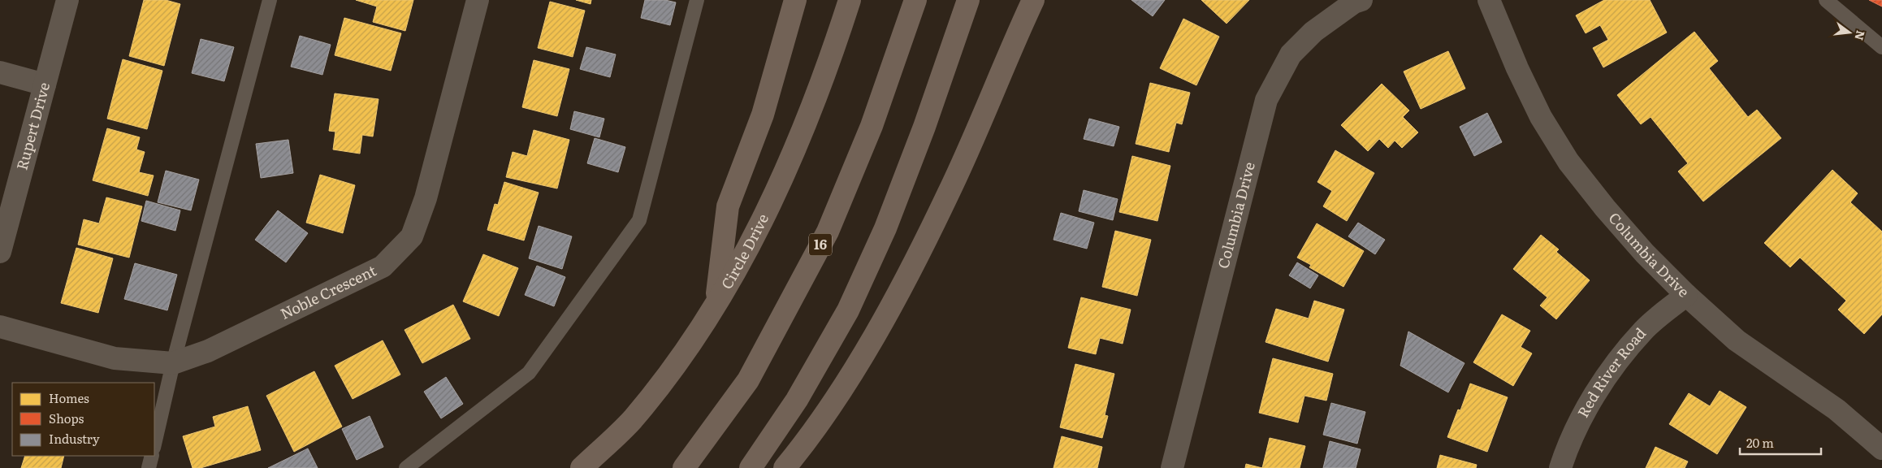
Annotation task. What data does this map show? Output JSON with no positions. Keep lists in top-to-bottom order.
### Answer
{
  "streets": {
    "highway": ["16", "Circle Drive"],
    "street": [
      "Rupert Drive",
      "Columbia Drive",
      "Noble Crescent",
      "Red River Road"
    ]
  },
  "crossings": [
    ["Columbia Drive", "Red River Road"]
  ],
  "legend": ["Homes", "Shops", "Industry"],
  "scale_bar": "20 m",
  "north": "right"
}
